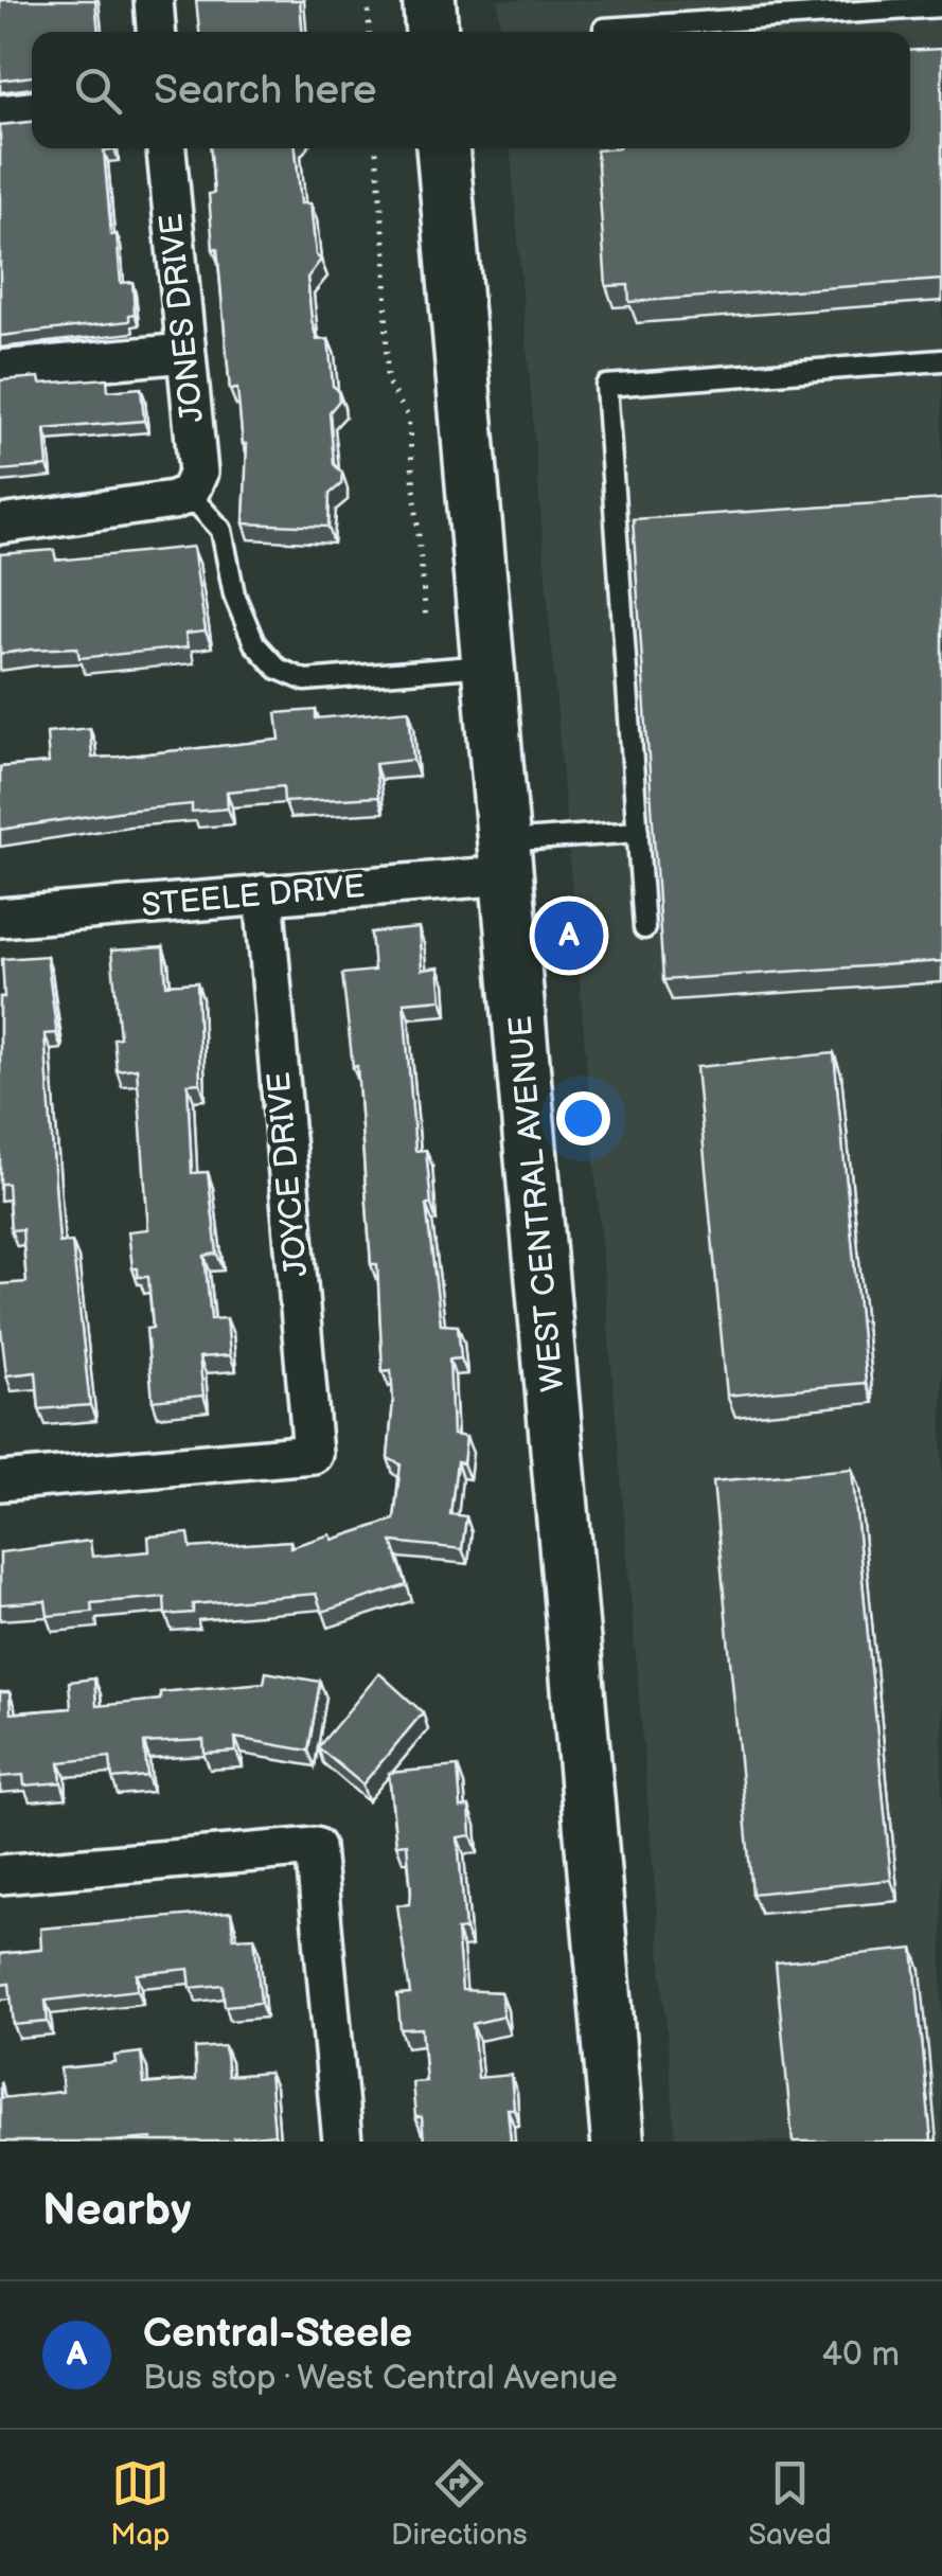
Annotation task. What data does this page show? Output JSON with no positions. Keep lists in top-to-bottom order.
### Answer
{
  "streets": {
    "main road": ["WEST CENTRAL AVENUE"],
    "street": ["JONES DRIVE", "STEELE DRIVE", "JOYCE DRIVE"]
  },
  "crossings": [
    ["STEELE DRIVE", "JOYCE DRIVE"],
    ["STEELE DRIVE", "WEST CENTRAL AVENUE"]
  ],
  "page": {
    "search": "Search here",
    "pins": "A",
    "heading": "Nearby",
    "list": [
      {
        "mark": "A",
        "name": "Central-Steele",
        "note": "Bus stop · West Central Avenue",
        "value": "40 m"
      }
    ],
    "nav": ["Map", "Directions", "Saved"]
  }
}
